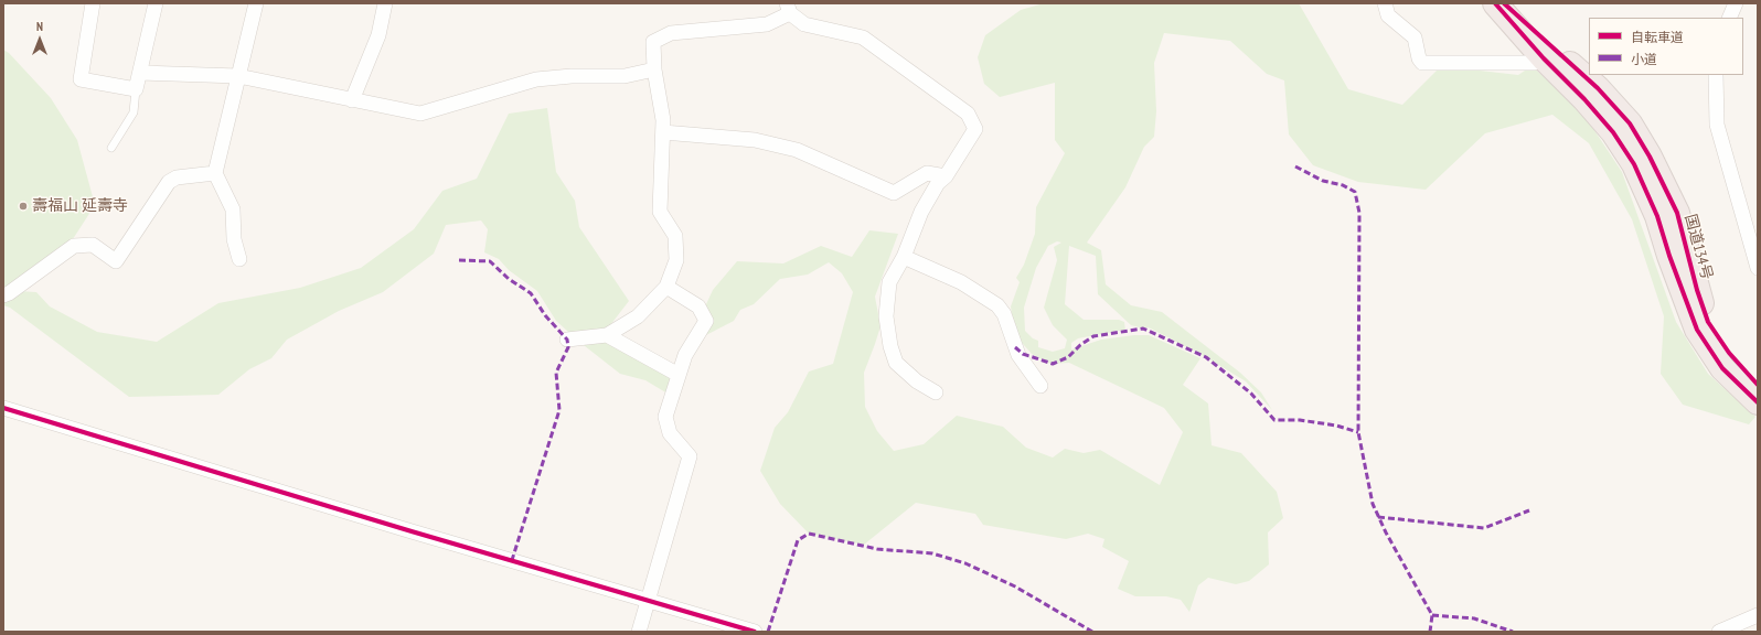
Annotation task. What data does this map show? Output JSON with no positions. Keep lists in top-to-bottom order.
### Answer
{
  "streets": {
    "highway": ["国道134号"]
  },
  "places": ["壽福山 延壽寺"],
  "legend": ["自転車道", "小道"],
  "north": "top"
}
